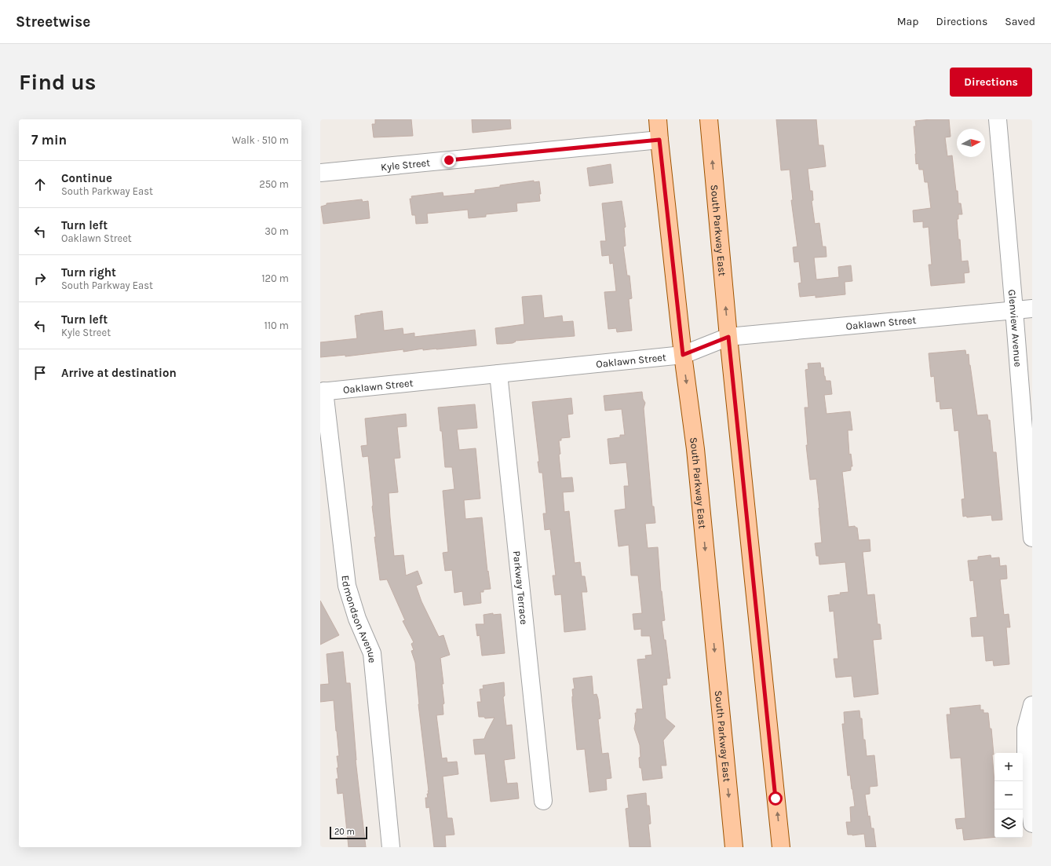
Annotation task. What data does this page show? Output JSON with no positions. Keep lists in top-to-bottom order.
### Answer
{
  "streets": {
    "main road": ["South Parkway East"],
    "street": [
      "Kyle Street",
      "Oaklawn Street",
      "Glenview Avenue",
      "Parkway Terrace",
      "Edmondson Avenue"
    ]
  },
  "crossings": [
    ["Kyle Street", "South Parkway East"],
    ["South Parkway East", "Oaklawn Street"],
    ["Oaklawn Street", "Glenview Avenue"],
    ["Oaklawn Street", "Parkway Terrace"],
    ["Oaklawn Street", "Edmondson Avenue"]
  ],
  "scale_bar": "20 m",
  "north": "right",
  "page": {
    "header": "Streetwise",
    "nav": ["Map", "Directions", "Saved"],
    "buttons": "Directions",
    "title": "Find us",
    "heading": ["7 min", "Walk · 510 m"],
    "list": [
      ["Continue", "South Parkway East", "250 m"],
      ["Turn left", "Oaklawn Street", "30 m"],
      ["Turn right", "South Parkway East", "120 m"],
      ["Turn left", "Kyle Street", "110 m"],
      "Arrive at destination"
    ],
    "map_buttons": ["+", "−"],
    "scale": "20 m"
  }
}
